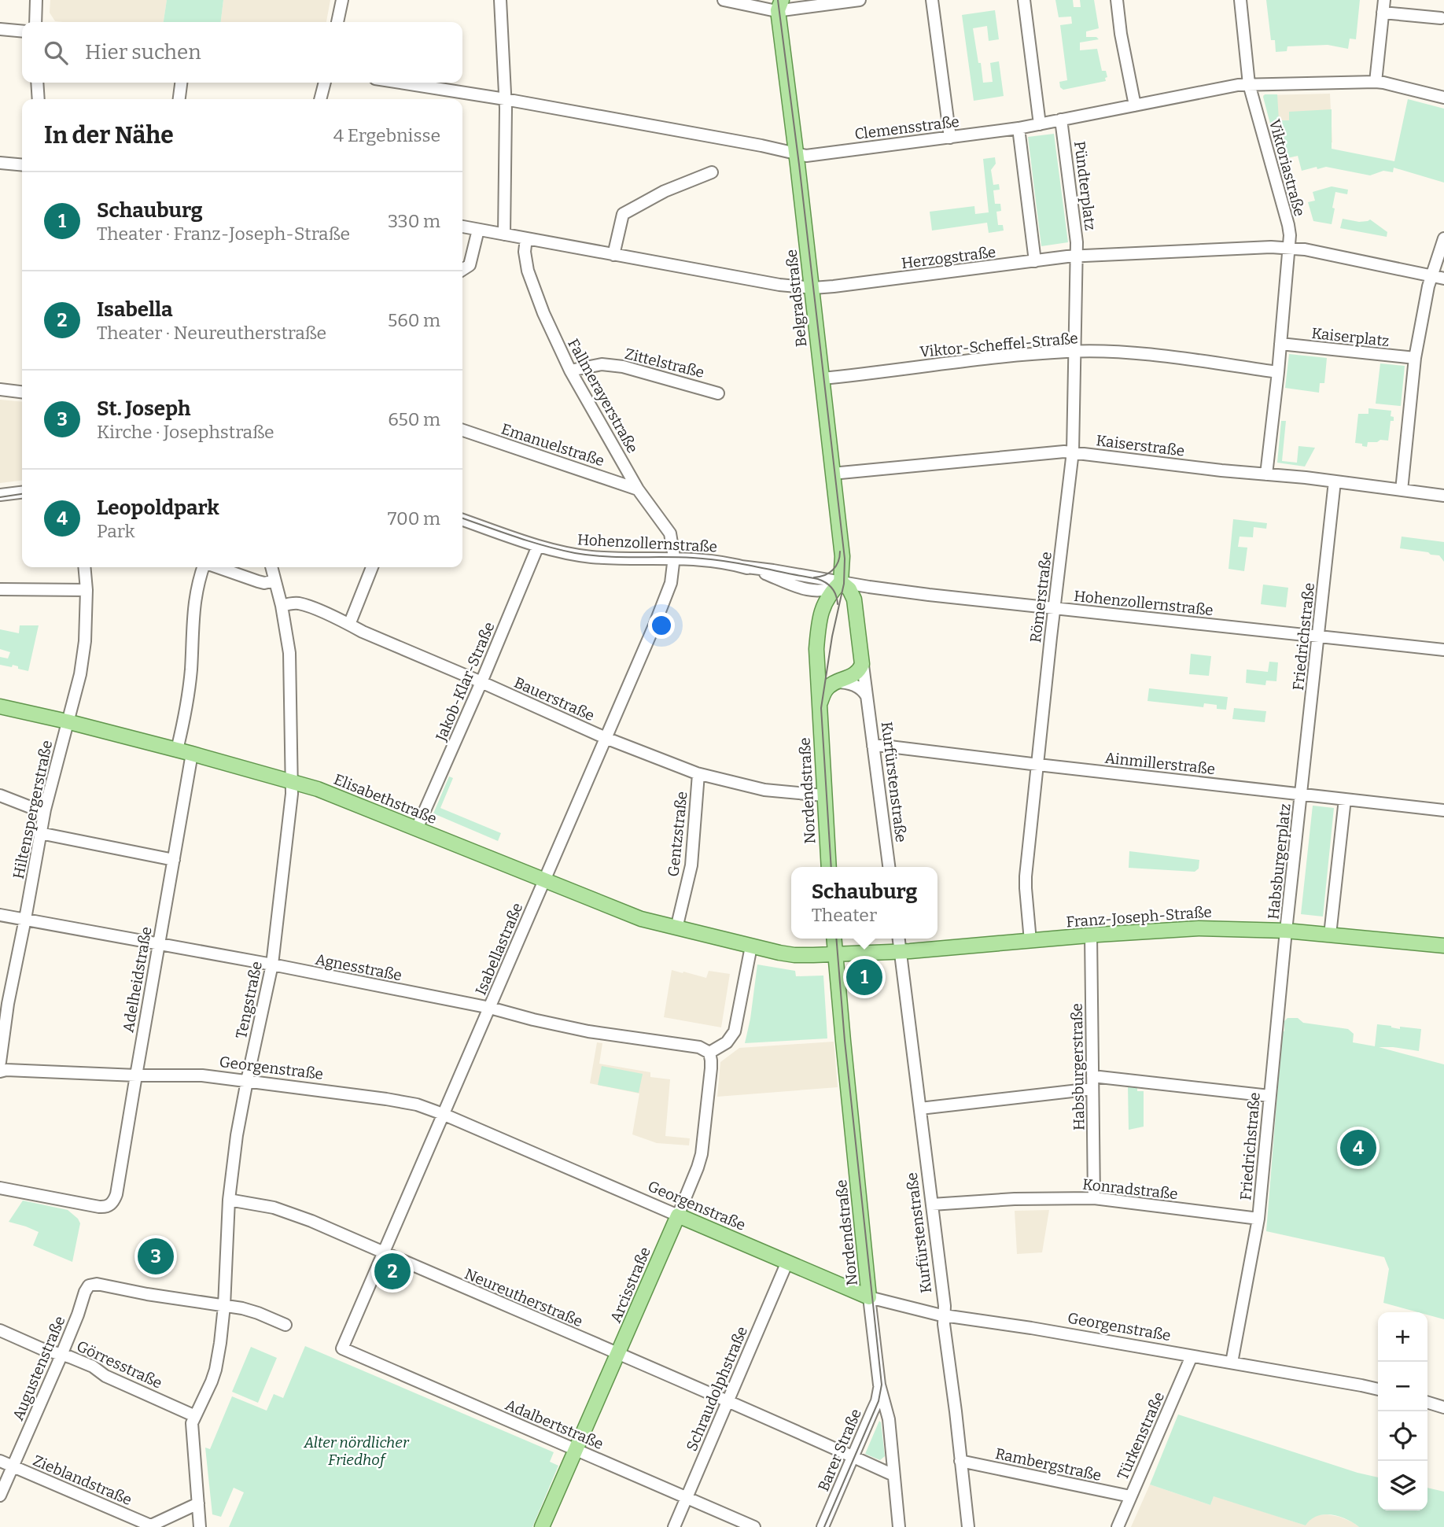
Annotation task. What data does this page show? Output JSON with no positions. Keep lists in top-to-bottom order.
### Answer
{
  "streets": {
    "main road": [
      "Belgradstraße",
      "Nordendstraße",
      "Elisabethstraße",
      "Franz-Joseph-Straße",
      "Georgenstraße",
      "Arcisstraße"
    ],
    "street": [
      "Clemensstraße",
      "Viktoriastraße",
      "Pündterplatz",
      "Herzogstraße",
      "Kaiserplatz",
      "Viktor-Scheffel-Straße",
      "Zittelstraße",
      "Fallmerayerstraße",
      "Emanuelstraße",
      "Kaiserstraße",
      "Hohenzollernstraße",
      "Römerstraße",
      "Friedrichstraße",
      "Jakob-Klar-Straße",
      "Bauerstraße",
      "Ainmillerstraße",
      "Kurfürstenstraße",
      "Hiltenspergerstraße",
      "Gentzstraße",
      "Habsburgerplatz",
      "Isabellastraße",
      "Agnesstraße",
      "Adelheidstraße",
      "Tengstraße",
      "Habsburgerstraße",
      "Konradstraße",
      "Neureutherstraße",
      "Görresstraße",
      "Augustenstraße",
      "Schraudolphstraße",
      "Adalbertstraße",
      "Türkenstraße",
      "Barer Straße",
      "Rambergstraße",
      "Zieblandstraße"
    ]
  },
  "crossings": [
    ["Clemensstraße", "Viktoriastraße"],
    ["Clemensstraße", "Pündterplatz"],
    ["Clemensstraße", "Belgradstraße"],
    ["Viktoriastraße", "Herzogstraße"],
    ["Viktoriastraße", "Kaiserplatz"],
    ["Pündterplatz", "Herzogstraße"],
    ["Pündterplatz", "Römerstraße"],
    ["Herzogstraße", "Belgradstraße"],
    ["Herzogstraße", "Fallmerayerstraße"],
    ["Herzogstraße", "Römerstraße"],
    ["Belgradstraße", "Viktor-Scheffel-Straße"],
    ["Belgradstraße", "Kaiserstraße"],
    ["Belgradstraße", "Hohenzollernstraße"],
    ["Viktor-Scheffel-Straße", "Römerstraße"],
    ["Zittelstraße", "Fallmerayerstraße"],
    ["Fallmerayerstraße", "Emanuelstraße"],
    ["Fallmerayerstraße", "Hohenzollernstraße"],
    ["Fallmerayerstraße", "Isabellastraße"],
    ["Kaiserstraße", "Römerstraße"],
    ["Kaiserstraße", "Friedrichstraße"],
    ["Hohenzollernstraße", "Römerstraße"],
    ["Hohenzollernstraße", "Friedrichstraße"],
    ["Hohenzollernstraße", "Jakob-Klar-Straße"],
    ["Hohenzollernstraße", "Isabellastraße"],
    ["Römerstraße", "Ainmillerstraße"],
    ["Römerstraße", "Franz-Joseph-Straße"],
    ["Friedrichstraße", "Ainmillerstraße"],
    ["Friedrichstraße", "Habsburgerplatz"],
    ["Friedrichstraße", "Franz-Joseph-Straße"],
    ["Friedrichstraße", "Georgenstraße"],
    ["Friedrichstraße", "Konradstraße"],
    ["Jakob-Klar-Straße", "Bauerstraße"],
    ["Jakob-Klar-Straße", "Elisabethstraße"],
    ["Bauerstraße", "Nordendstraße"],
    ["Bauerstraße", "Gentzstraße"],
    ["Bauerstraße", "Isabellastraße"],
    ["Bauerstraße", "Tengstraße"],
    ["Ainmillerstraße", "Kurfürstenstraße"],
    ["Ainmillerstraße", "Habsburgerplatz"],
    ["Kurfürstenstraße", "Franz-Joseph-Straße"],
    ["Kurfürstenstraße", "Georgenstraße"],
    ["Kurfürstenstraße", "Konradstraße"],
    ["Kurfürstenstraße", "Rambergstraße"],
    ["Nordendstraße", "Elisabethstraße"],
    ["Nordendstraße", "Franz-Joseph-Straße"],
    ["Nordendstraße", "Georgenstraße"],
    ["Nordendstraße", "Neureutherstraße"],
    ["Nordendstraße", "Barer Straße"],
    ["Elisabethstraße", "Hiltenspergerstraße"],
    ["Elisabethstraße", "Gentzstraße"],
    ["Elisabethstraße", "Franz-Joseph-Straße"],
    ["Elisabethstraße", "Isabellastraße"],
    ["Elisabethstraße", "Adelheidstraße"],
    ["Elisabethstraße", "Tengstraße"],
    ["Hiltenspergerstraße", "Agnesstraße"],
    ["Habsburgerplatz", "Franz-Joseph-Straße"],
    ["Franz-Joseph-Straße", "Habsburgerstraße"],
    ["Isabellastraße", "Agnesstraße"],
    ["Isabellastraße", "Georgenstraße"],
    ["Isabellastraße", "Neureutherstraße"],
    ["Isabellastraße", "Adalbertstraße"],
    ["Agnesstraße", "Adelheidstraße"],
    ["Agnesstraße", "Tengstraße"],
    ["Agnesstraße", "Arcisstraße"],
    ["Adelheidstraße", "Georgenstraße"],
    ["Tengstraße", "Georgenstraße"],
    ["Tengstraße", "Neureutherstraße"],
    ["Tengstraße", "Görresstraße"],
    ["Tengstraße", "Augustenstraße"],
    ["Habsburgerstraße", "Konradstraße"],
    ["Georgenstraße", "Arcisstraße"],
    ["Georgenstraße", "Schraudolphstraße"],
    ["Georgenstraße", "Türkenstraße"],
    ["Arcisstraße", "Neureutherstraße"],
    ["Arcisstraße", "Adalbertstraße"],
    ["Neureutherstraße", "Schraudolphstraße"],
    ["Neureutherstraße", "Barer Straße"],
    ["Görresstraße", "Augustenstraße"],
    ["Augustenstraße", "Zieblandstraße"],
    ["Schraudolphstraße", "Adalbertstraße"],
    ["Türkenstraße", "Rambergstraße"]
  ],
  "parks": ["Alter nördlicher Friedhof"],
  "page": {
    "search": "Hier suchen",
    "heading": ["In der Nähe", "4 Ergebnisse"],
    "list": [
      {
        "mark": "1",
        "name": "Schauburg",
        "note": "Theater · Franz-Joseph-Straße",
        "value": "330 m"
      },
      {
        "mark": "2",
        "name": "Isabella",
        "note": "Theater · Neureutherstraße",
        "value": "560 m"
      },
      {
        "mark": "3",
        "name": "St. Joseph",
        "note": "Kirche · Josephstraße",
        "value": "650 m"
      },
      {
        "mark": "4",
        "name": "Leopoldpark",
        "note": "Park",
        "value": "700 m"
      }
    ],
    "popup": ["Schauburg", "Theater"],
    "pins": [
      "1",
      "4",
      "3",
      "2"
    ],
    "map_buttons": ["+", "−"]
  }
}
